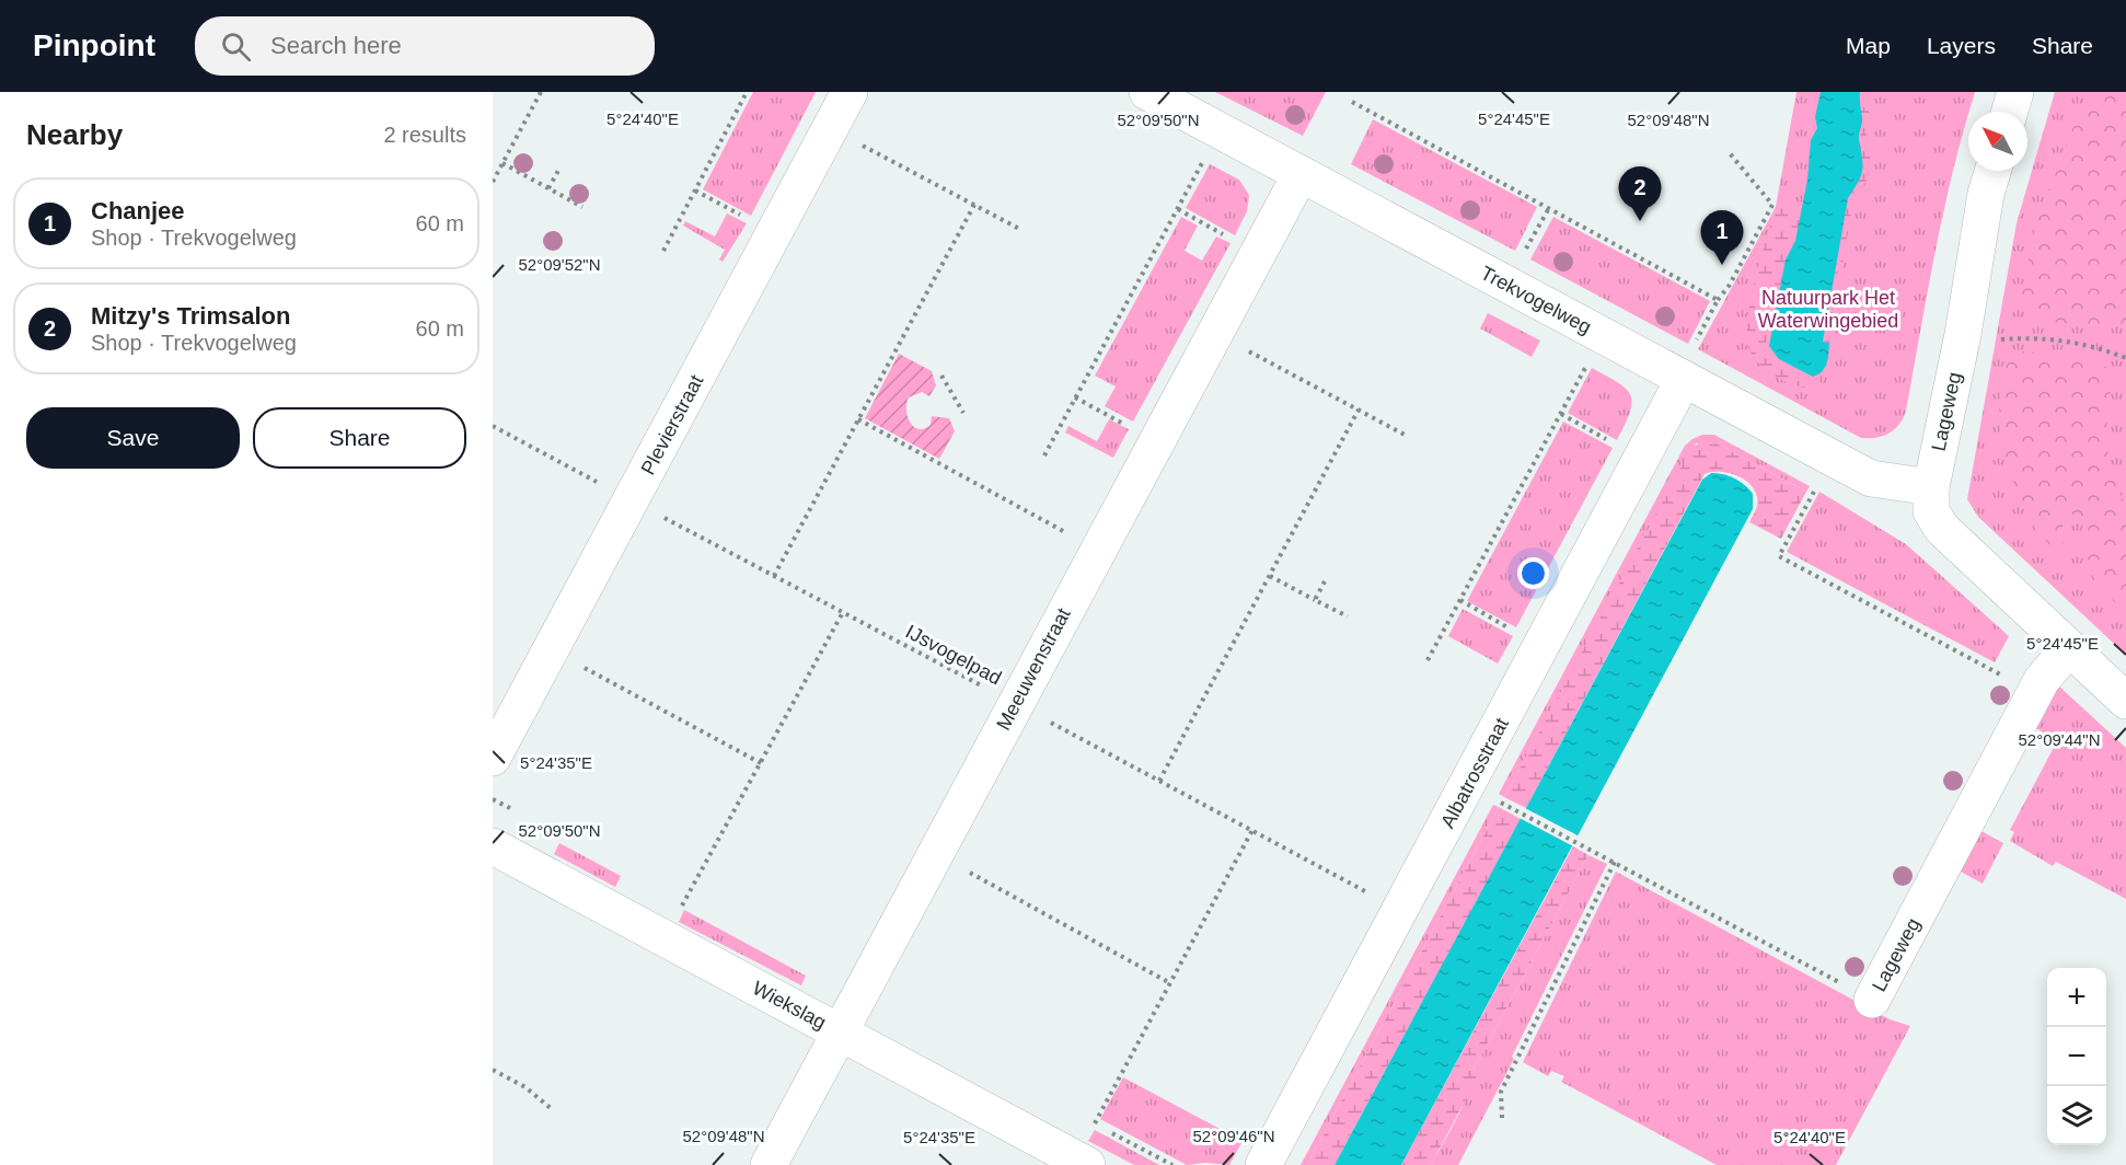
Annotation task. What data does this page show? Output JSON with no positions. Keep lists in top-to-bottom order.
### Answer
{
  "streets": {
    "street": [
      "Trekvogelweg",
      "Lageweg",
      "Plevierstraat",
      "Meeuwenstraat",
      "Albatrosstraat",
      "Wiekslag"
    ],
    "path": ["IJsvogelpad"]
  },
  "crossings": [
    ["Trekvogelweg", "Lageweg"],
    ["Trekvogelweg", "Meeuwenstraat"],
    ["Trekvogelweg", "Albatrosstraat"],
    ["Plevierstraat", "IJsvogelpad"],
    ["IJsvogelpad", "Meeuwenstraat"],
    ["IJsvogelpad", "Albatrosstraat"],
    ["Meeuwenstraat", "Wiekslag"]
  ],
  "parks": ["Natuurpark Het Waterwingebied"],
  "north": "top left",
  "page": {
    "header": "Pinpoint",
    "search": "Search here",
    "nav": ["Map", "Layers", "Share"],
    "heading": ["Nearby", "2 results"],
    "pins": ["2", "1"],
    "list": [
      {
        "mark": "1",
        "name": "Chanjee",
        "note": "Shop · Trekvogelweg",
        "value": "60 m"
      },
      {
        "mark": "2",
        "name": "Mitzy's Trimsalon",
        "note": "Shop · Trekvogelweg",
        "value": "60 m"
      }
    ],
    "buttons": ["Save", "Share"],
    "map_buttons": ["+", "−"]
  },
  "coordinates": [
    "5°24'40\"E",
    "5°24'45\"E",
    "52°09'50\"N",
    "52°09'48\"N",
    "52°09'52\"N",
    "52°09'44\"N",
    "5°24'35\"E",
    "52°09'46\"N"
  ]
}
